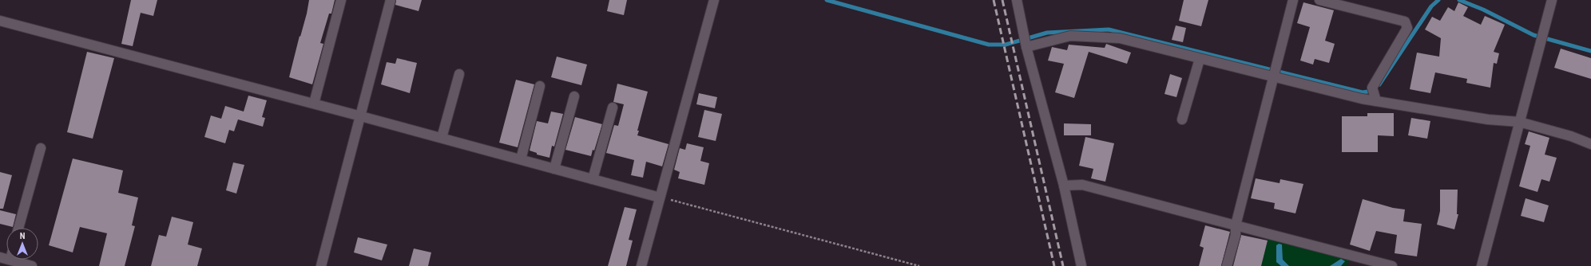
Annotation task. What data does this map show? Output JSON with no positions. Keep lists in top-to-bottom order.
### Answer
{
  "north": "top"
}
